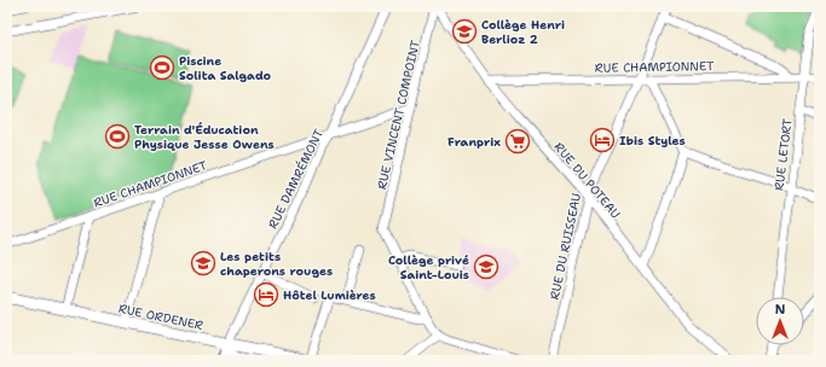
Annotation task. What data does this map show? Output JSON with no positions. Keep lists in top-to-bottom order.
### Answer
{
  "streets": {
    "main road": ["RUE ORDENER"],
    "street": [
      "RUE CHAMPIONNET",
      "RUE VINCENT COMPOINT",
      "RUE LETORT",
      "RUE DAMRÉMONT",
      "RUE DU POTEAU",
      "RUE DU RUISSEAU"
    ]
  },
  "crossings": [
    ["RUE CHAMPIONNET", "RUE VINCENT COMPOINT"],
    ["RUE CHAMPIONNET", "RUE LETORT"],
    ["RUE CHAMPIONNET", "RUE DAMRÉMONT"],
    ["RUE CHAMPIONNET", "RUE DU POTEAU"],
    ["RUE CHAMPIONNET", "RUE DU RUISSEAU"],
    ["RUE VINCENT COMPOINT", "RUE DU POTEAU"],
    ["RUE DAMRÉMONT", "RUE ORDENER"],
    ["RUE DU POTEAU", "RUE DU RUISSEAU"]
  ],
  "places": {
    "school or university": ["Collège Henri Berlioz 2", "Les petits chaperons rouges", "Collège privé Saint-Louis"],
    "sports": ["Piscine Solita Salgado", "Terrain d'Éducation Physique Jesse Owens"],
    "hotel": ["Ibis Styles", "Hôtel Lumières"],
    "supermarket": ["Franprix"]
  },
  "north": "top"
}
